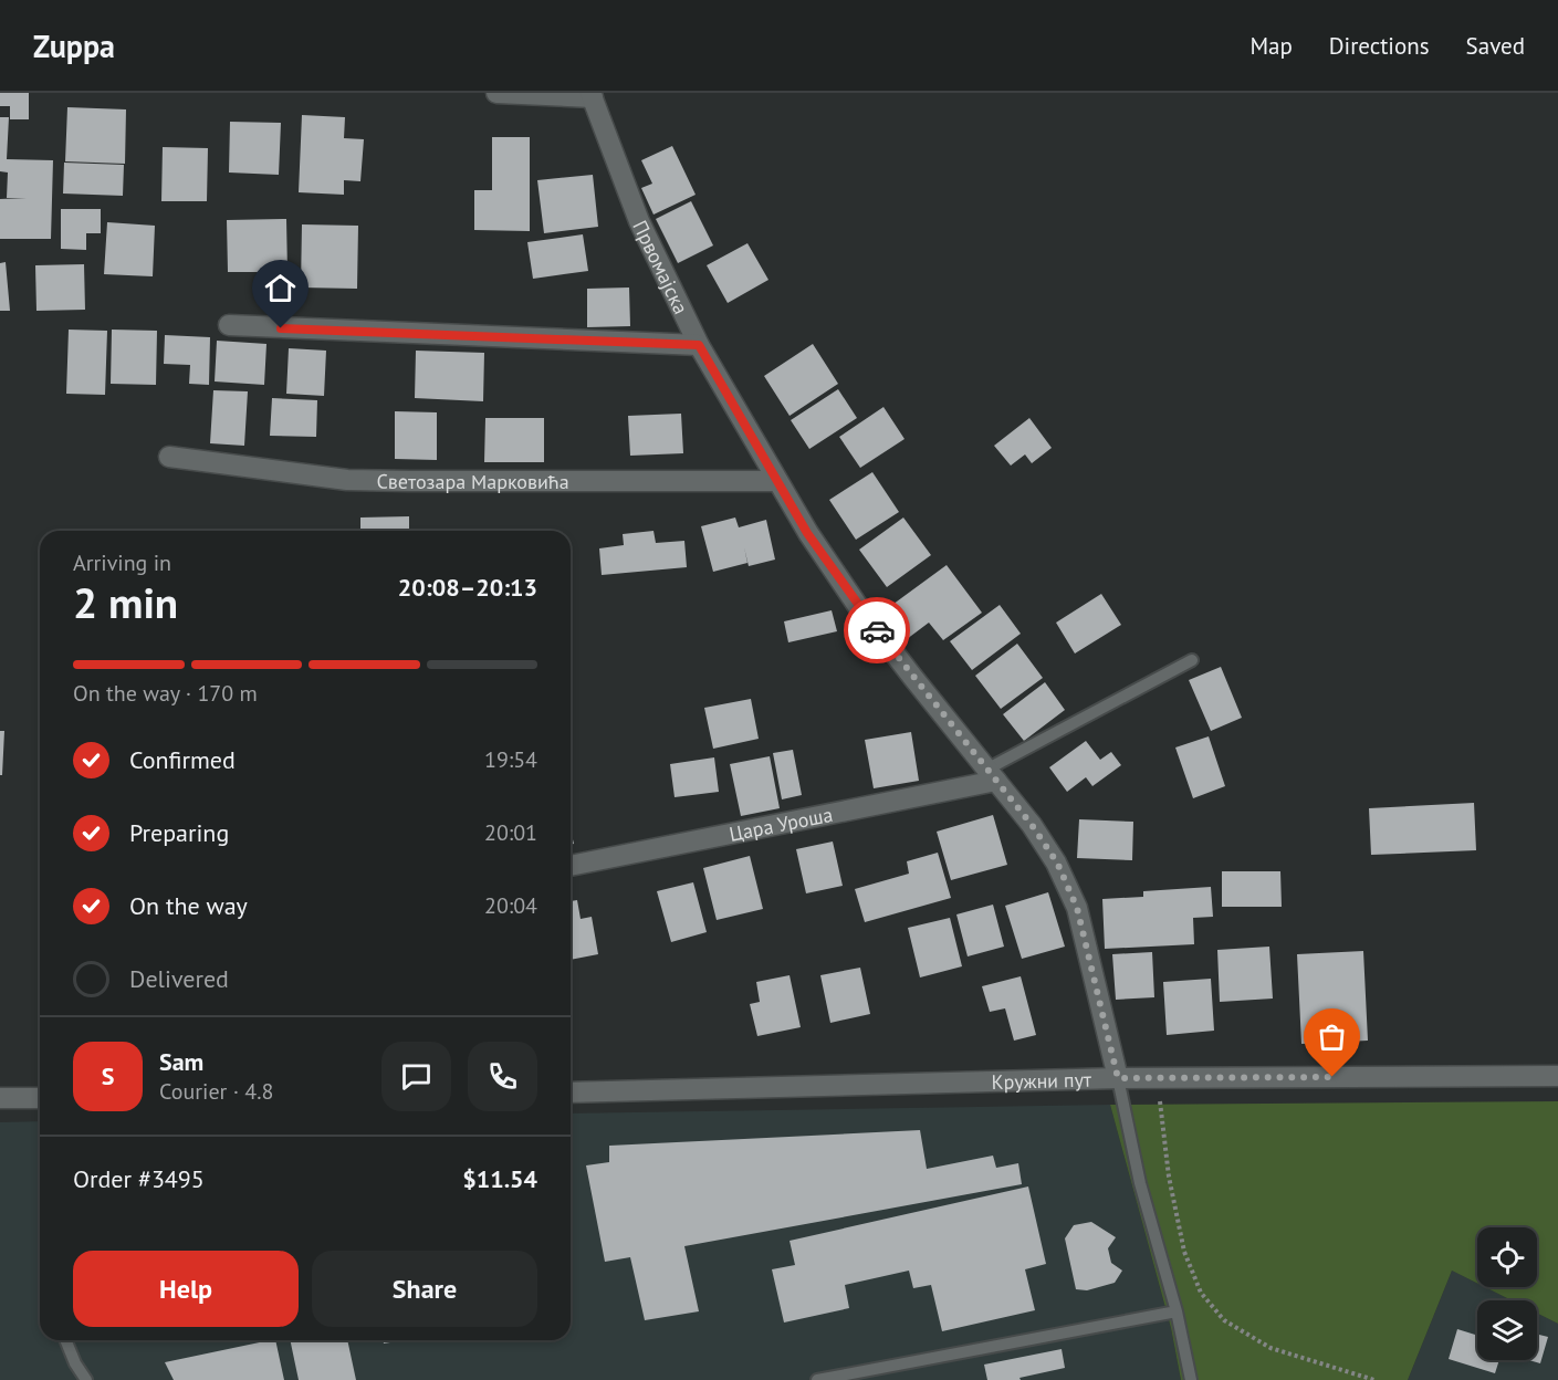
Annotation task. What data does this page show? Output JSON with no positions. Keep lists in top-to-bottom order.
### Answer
{
  "streets": {
    "street": [
      "Првомајска",
      "Светозара Марковића",
      "Цара Уроша",
      "Кружни пут"
    ]
  },
  "crossings": [
    ["Првомајска", "Светозара Марковића"],
    ["Првомајска", "Цара Уроша"],
    ["Првомајска", "Кружни пут"]
  ],
  "page": {
    "header": "Zuppa",
    "nav": ["Map", "Directions", "Saved"],
    "heading": ["2 min", "Arriving in", "20:08–20:13"],
    "panel": [
      "Sam",
      "Courier · 4.8",
      "Order #3495",
      "$11.54"
    ],
    "bar": "On the way · 170 m",
    "list": [
      ["Confirmed", "19:54"],
      ["Preparing", "20:01"],
      ["On the way", "20:04"],
      "Delivered"
    ],
    "round": "S",
    "buttons": ["Help", "Share"]
  }
}
